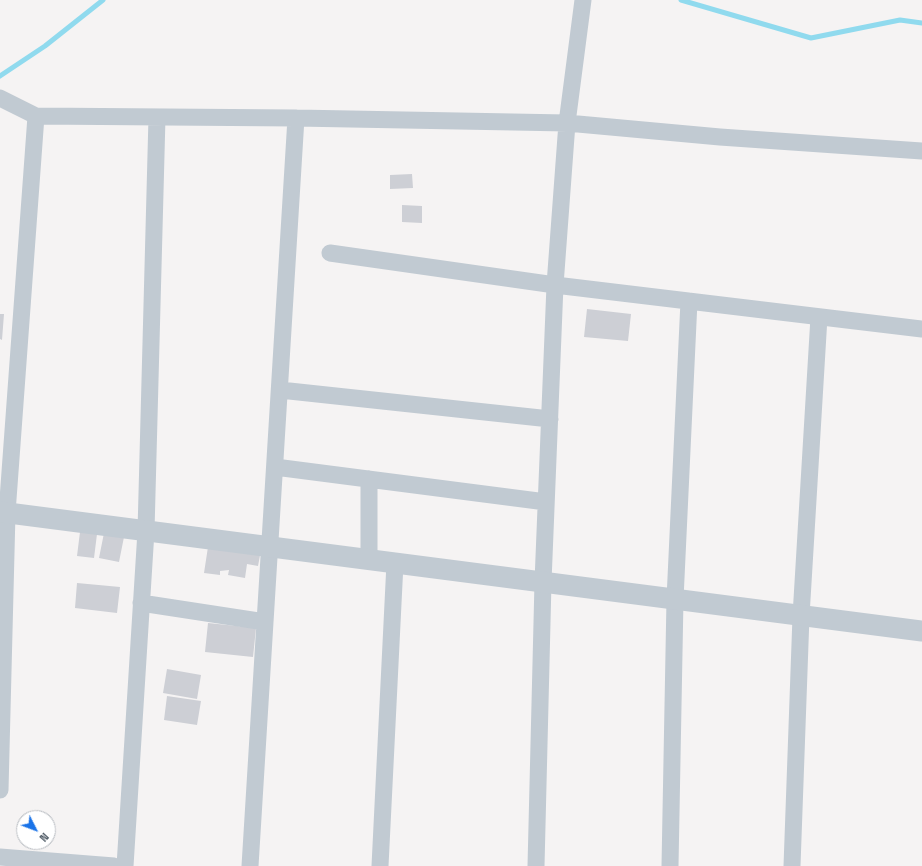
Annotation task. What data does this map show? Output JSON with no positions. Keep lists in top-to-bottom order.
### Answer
{
  "north": "bottom right"
}
